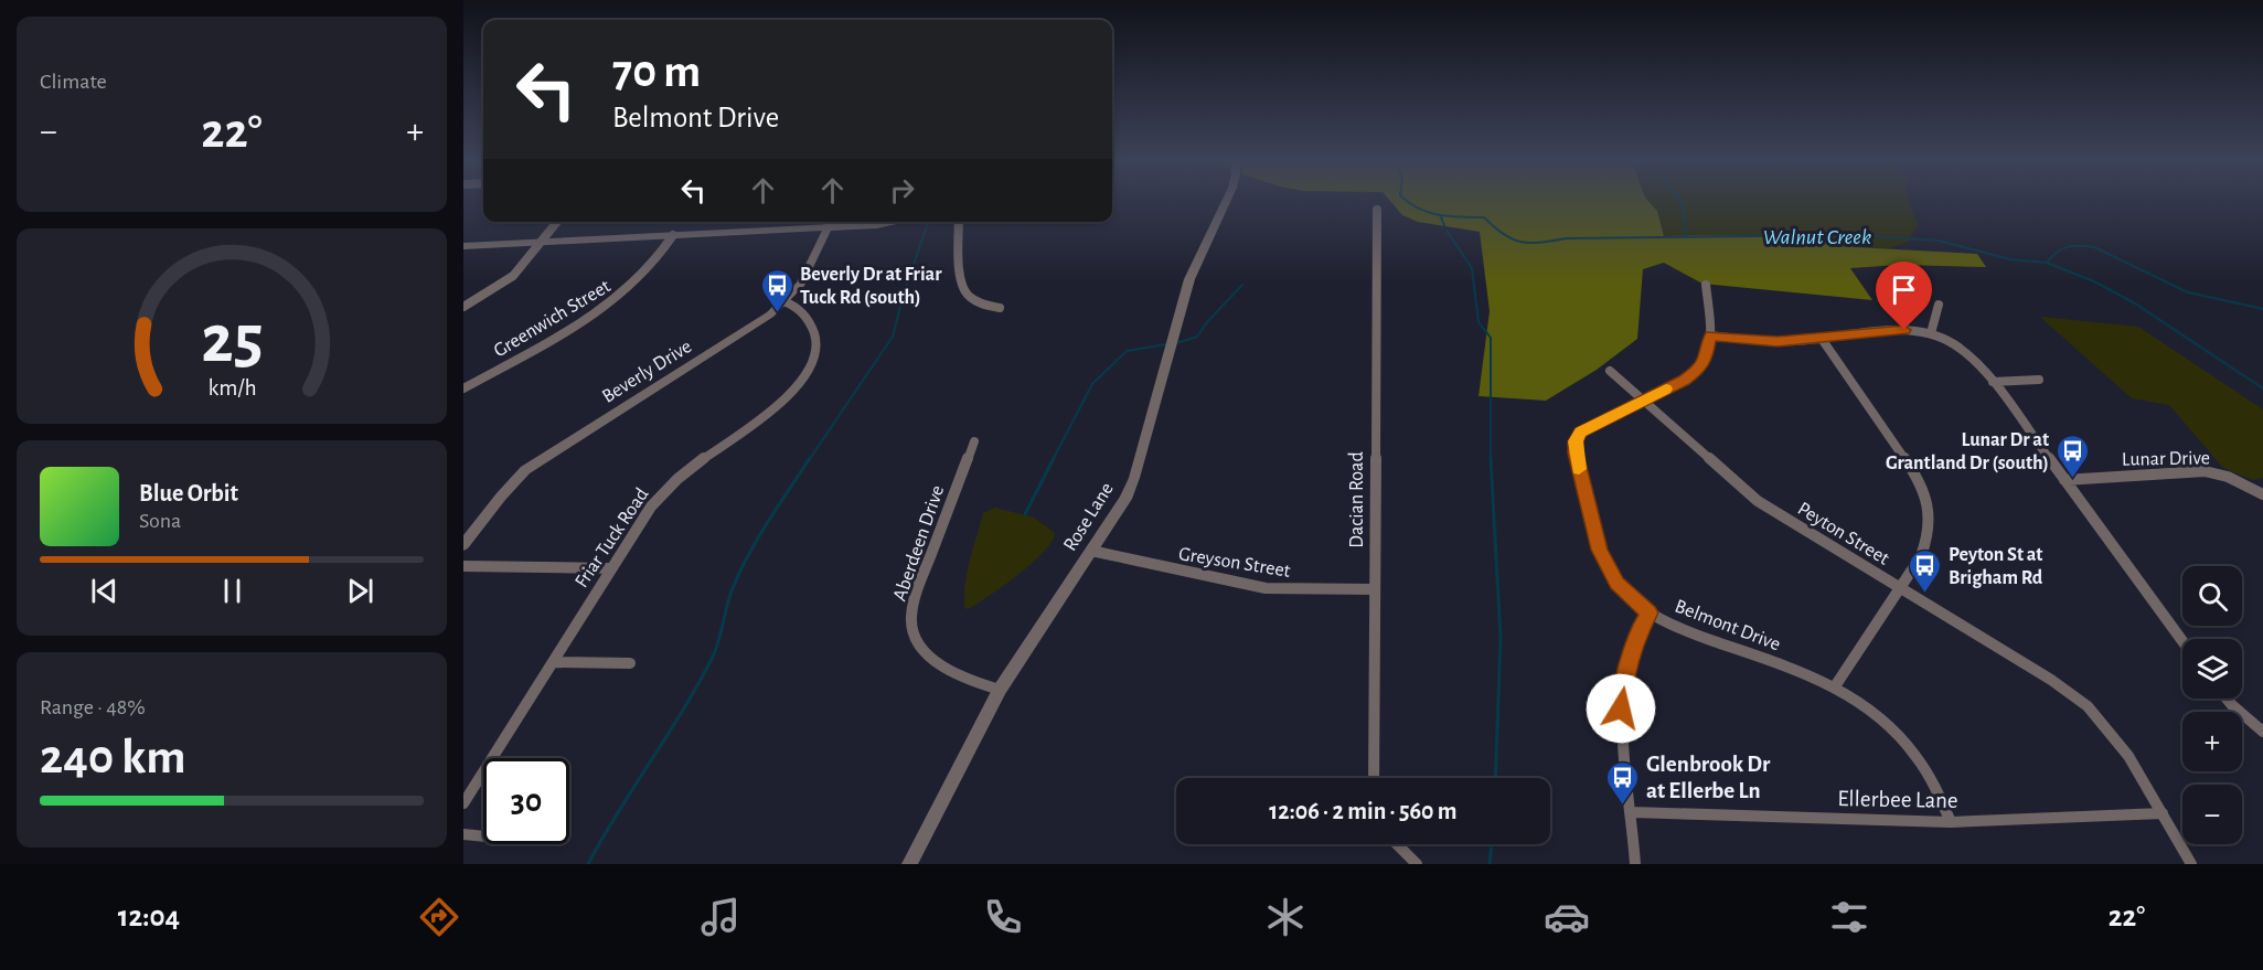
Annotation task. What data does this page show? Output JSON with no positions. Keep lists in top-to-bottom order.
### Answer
{
  "streets": {
    "street": [
      "Greenwich Street",
      "Beverly Drive",
      "Lunar Drive",
      "Dacian Road",
      "Rose Lane",
      "Peyton Street",
      "Friar Tuck Road",
      "Aberdeen Drive",
      "Greyson Street",
      "Belmont Drive",
      "Ellerbee Lane"
    ]
  },
  "crossings": [
    ["Beverly Drive", "Friar Tuck Road"],
    ["Dacian Road", "Greyson Street"],
    ["Rose Lane", "Aberdeen Drive"],
    ["Rose Lane", "Greyson Street"],
    ["Peyton Street", "Belmont Drive"],
    ["Peyton Street", "Ellerbee Lane"],
    ["Belmont Drive", "Ellerbee Lane"]
  ],
  "water": ["Walnut Creek"],
  "places": {
    "bus stop": [
      "Beverly Dr at Friar Tuck Rd (south)",
      "Lunar Dr at Grantland Dr (south)",
      "Peyton St at Brigham Rd",
      "Glenbrook Dr at Ellerbe Ln"
    ]
  },
  "page": {
    "tile": [
      "Climate",
      ["Range · 48%", "240 km"]
    ],
    "turn": ["70 m", "Belmont Drive"],
    "heat": ["−", "22°", "+"],
    "song": ["Blue Orbit", "Sona"],
    "map_buttons": ["+", "−"],
    "limit": "30",
    "trip": "12:06 · 2 min · 560 m",
    "tabs": ["12:04", "22°"],
    "gauge": ["25", "km/h"]
  }
}
